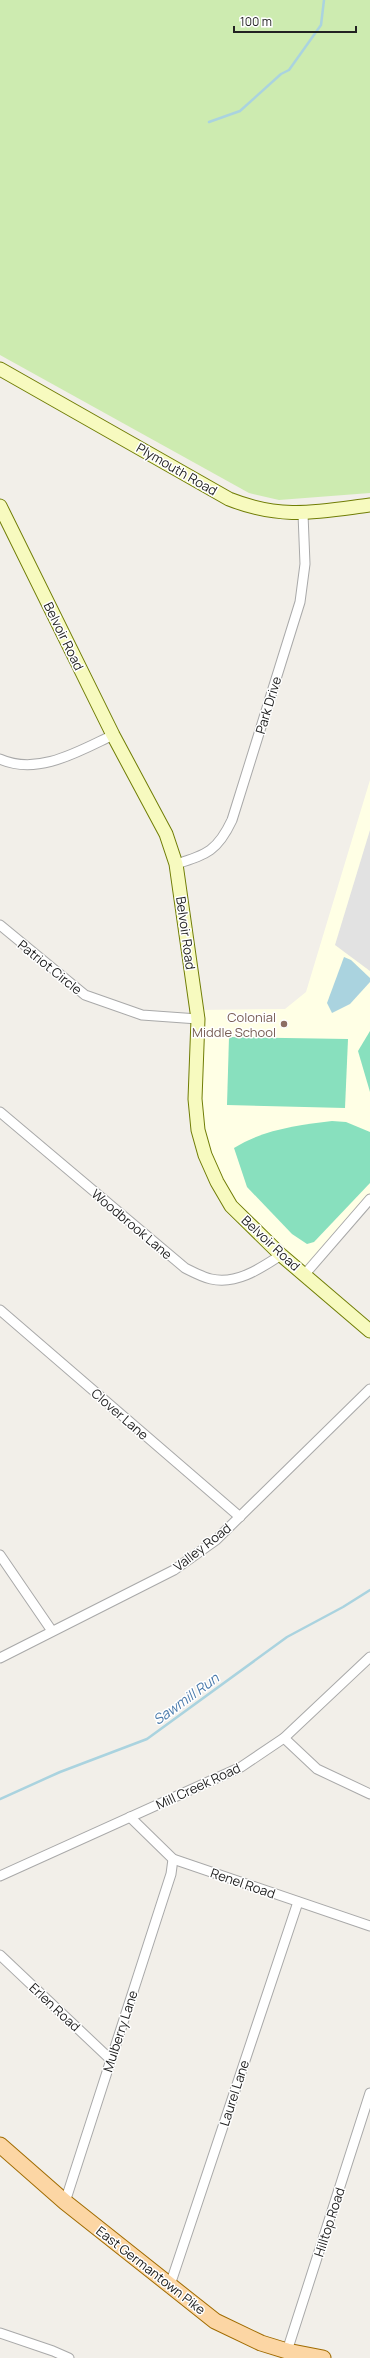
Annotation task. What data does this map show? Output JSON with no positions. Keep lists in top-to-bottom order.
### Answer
{
  "streets": {
    "main road": ["East Germantown Pike"],
    "street": [
      "Plymouth Road",
      "Belvoir Road",
      "Park Drive",
      "Patriot Circle",
      "Woodbrook Lane",
      "Clover Lane",
      "Valley Road",
      "Mill Creek Road",
      "Renel Road",
      "Erlen Road",
      "Mulberry Lane",
      "Laurel Lane",
      "Hilltop Road"
    ]
  },
  "crossings": [
    ["Plymouth Road", "Park Drive"],
    ["Belvoir Road", "Park Drive"],
    ["Belvoir Road", "Patriot Circle"],
    ["Belvoir Road", "Woodbrook Lane"],
    ["Clover Lane", "Valley Road"],
    ["Mill Creek Road", "Renel Road"],
    ["Renel Road", "Mulberry Lane"],
    ["Renel Road", "Laurel Lane"],
    ["Erlen Road", "Mulberry Lane"],
    ["Mulberry Lane", "East Germantown Pike"],
    ["Laurel Lane", "East Germantown Pike"],
    ["Hilltop Road", "East Germantown Pike"]
  ],
  "water": ["Sawmill Run"],
  "places": ["Colonial Middle School"],
  "scale_bar": "100 m"
}
